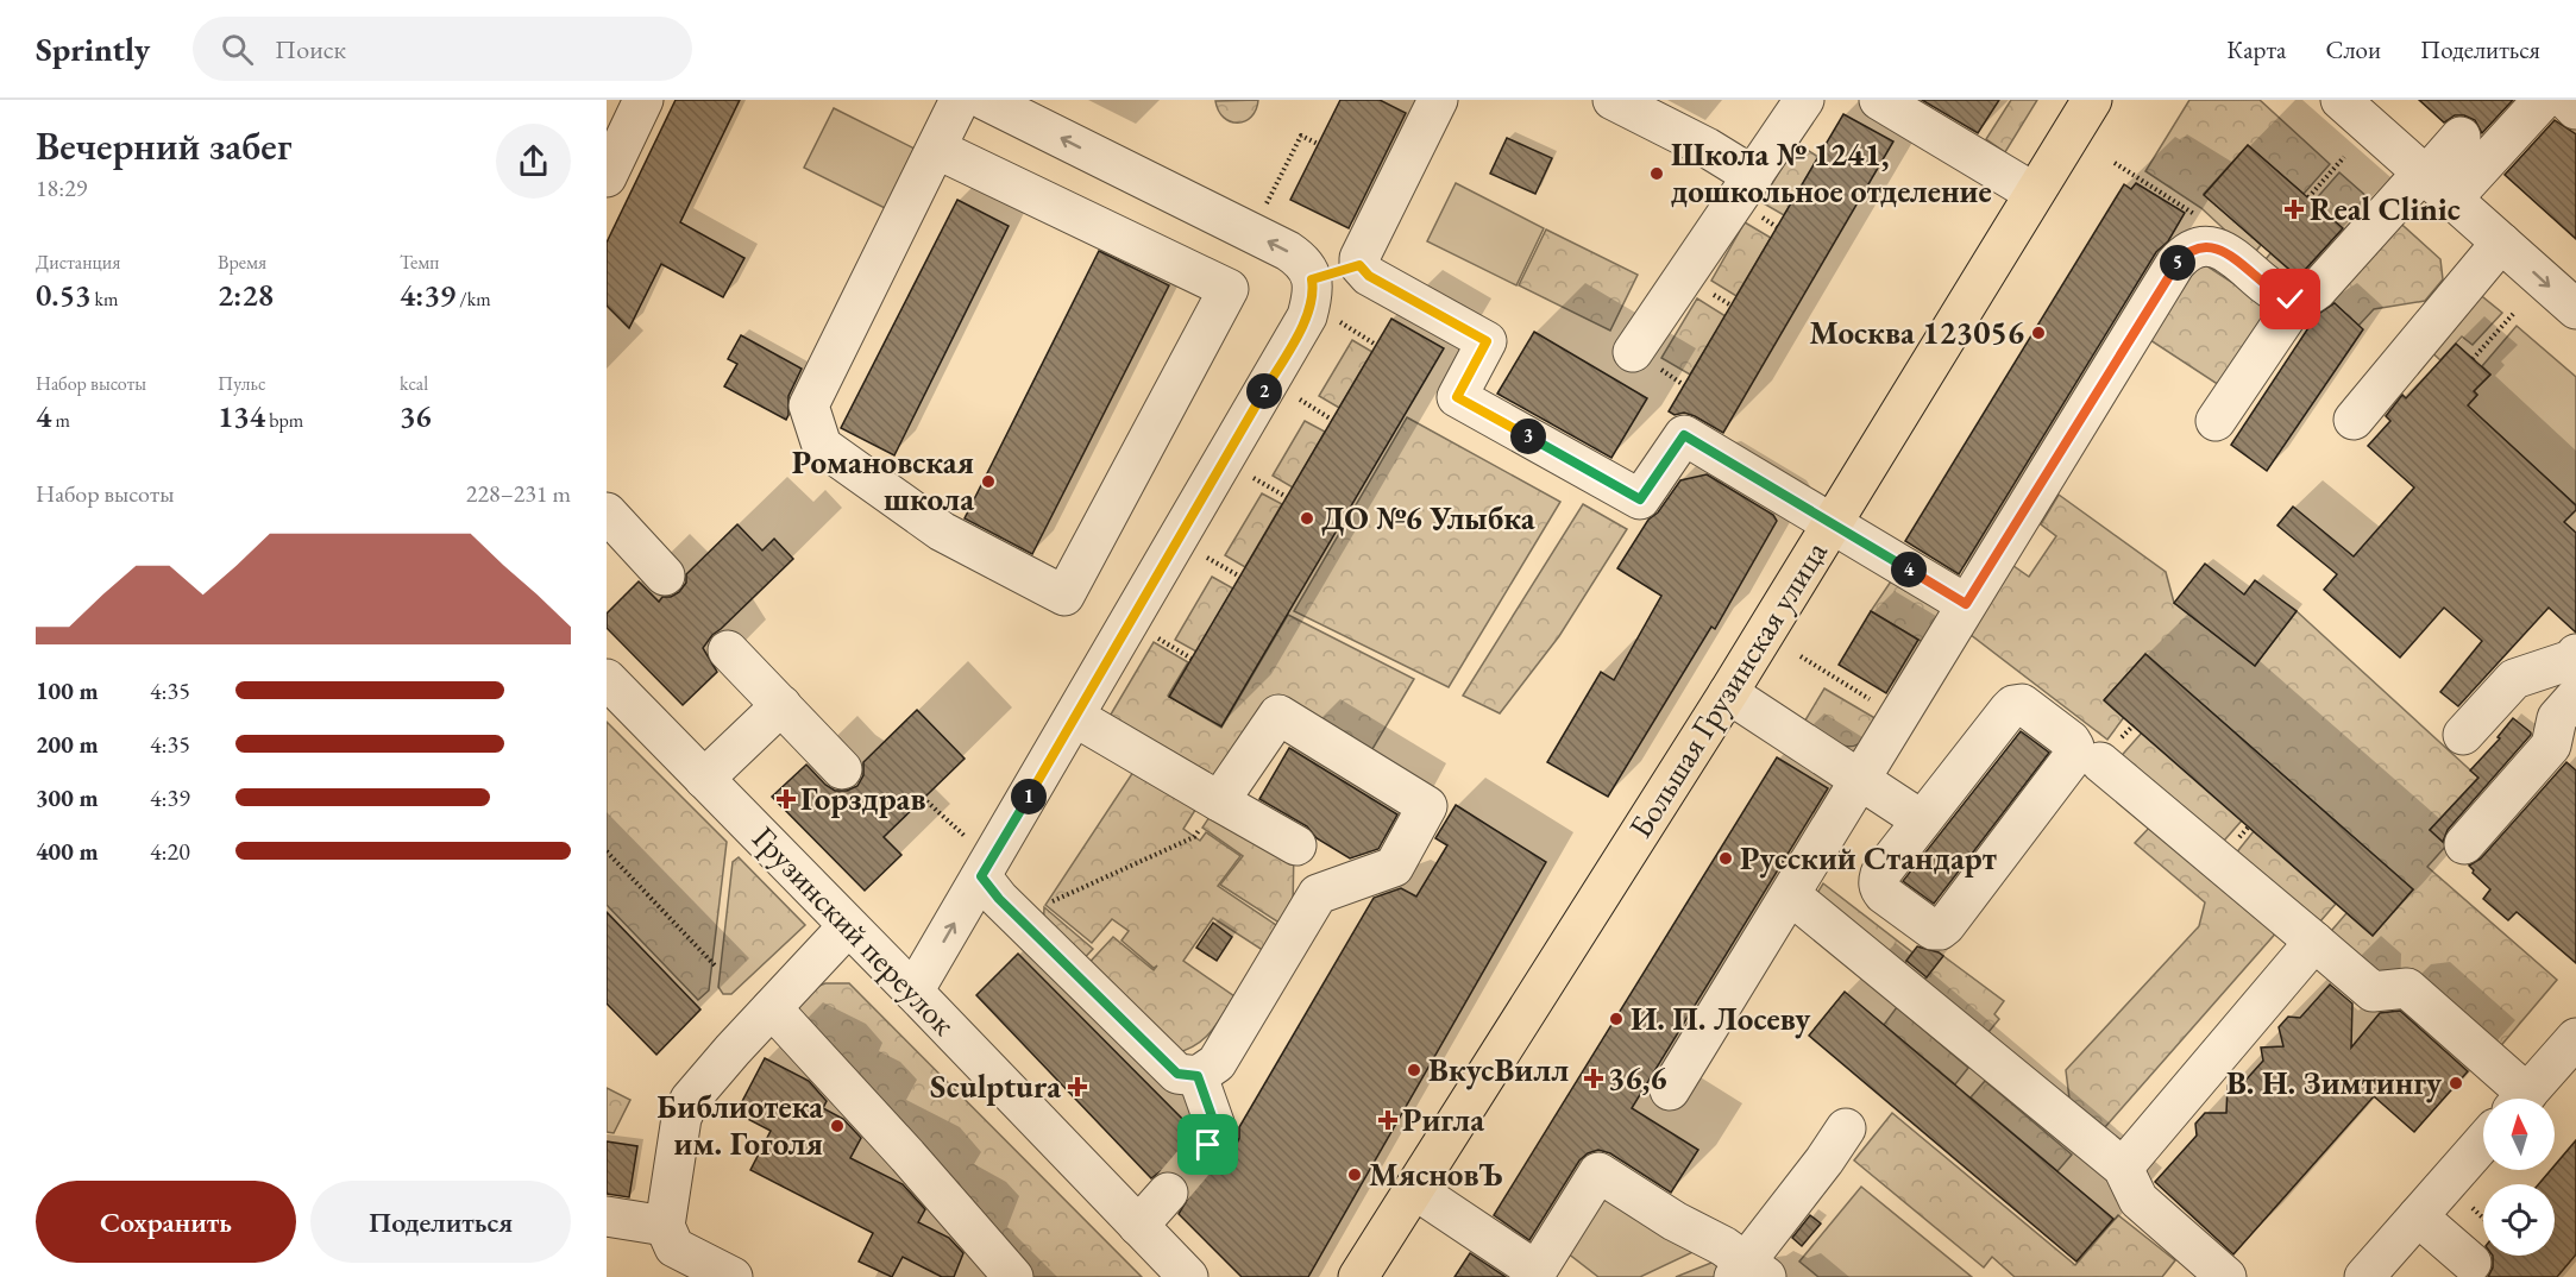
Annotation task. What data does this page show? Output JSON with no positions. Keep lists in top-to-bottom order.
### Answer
{
  "streets": {
    "main road": ["Большая Грузинская улица"],
    "street": ["Грузинский переулок"]
  },
  "places": {
    "other": [
      "Школа № 1241, дошкольное отделение",
      "Москва 123056",
      "Романовская школа",
      "ДО №6 Улыбка",
      "Русский Стандарт",
      "И. П. Лосеву",
      "ВкусВилл",
      "В. Н. Зимтингу",
      "Библиотека им. Гоголя",
      "МясновЪ"
    ],
    "health": [
      "Real Clinic",
      "Горздрав",
      "36,6",
      "Sculptura",
      "Ригла"
    ]
  },
  "north": "top",
  "page": {
    "header": "Sprintly",
    "search": "Поиск",
    "nav": ["Карта", "Слои", "Поделиться"],
    "heading": ["Вечерний забег", "18:29"],
    "stats": [
      ["Дистанция", "0.53 km"],
      ["Время", "2:28"],
      ["Темп", "4:39 /km"],
      ["Набор высоты", "4 m"],
      ["Пульс", "134 bpm"],
      ["kcal", "36"]
    ],
    "pins": [
      "5",
      "2",
      "3",
      "4",
      "1"
    ],
    "chart": ["Набор высоты", "228–231 m"],
    "list": [
      {
        "name": "100 m",
        "note": "4:35"
      },
      {
        "name": "200 m",
        "note": "4:35"
      },
      {
        "name": "300 m",
        "note": "4:39"
      },
      {
        "name": "400 m",
        "note": "4:20"
      }
    ],
    "buttons": ["Сохранить", "Поделиться"]
  }
}
